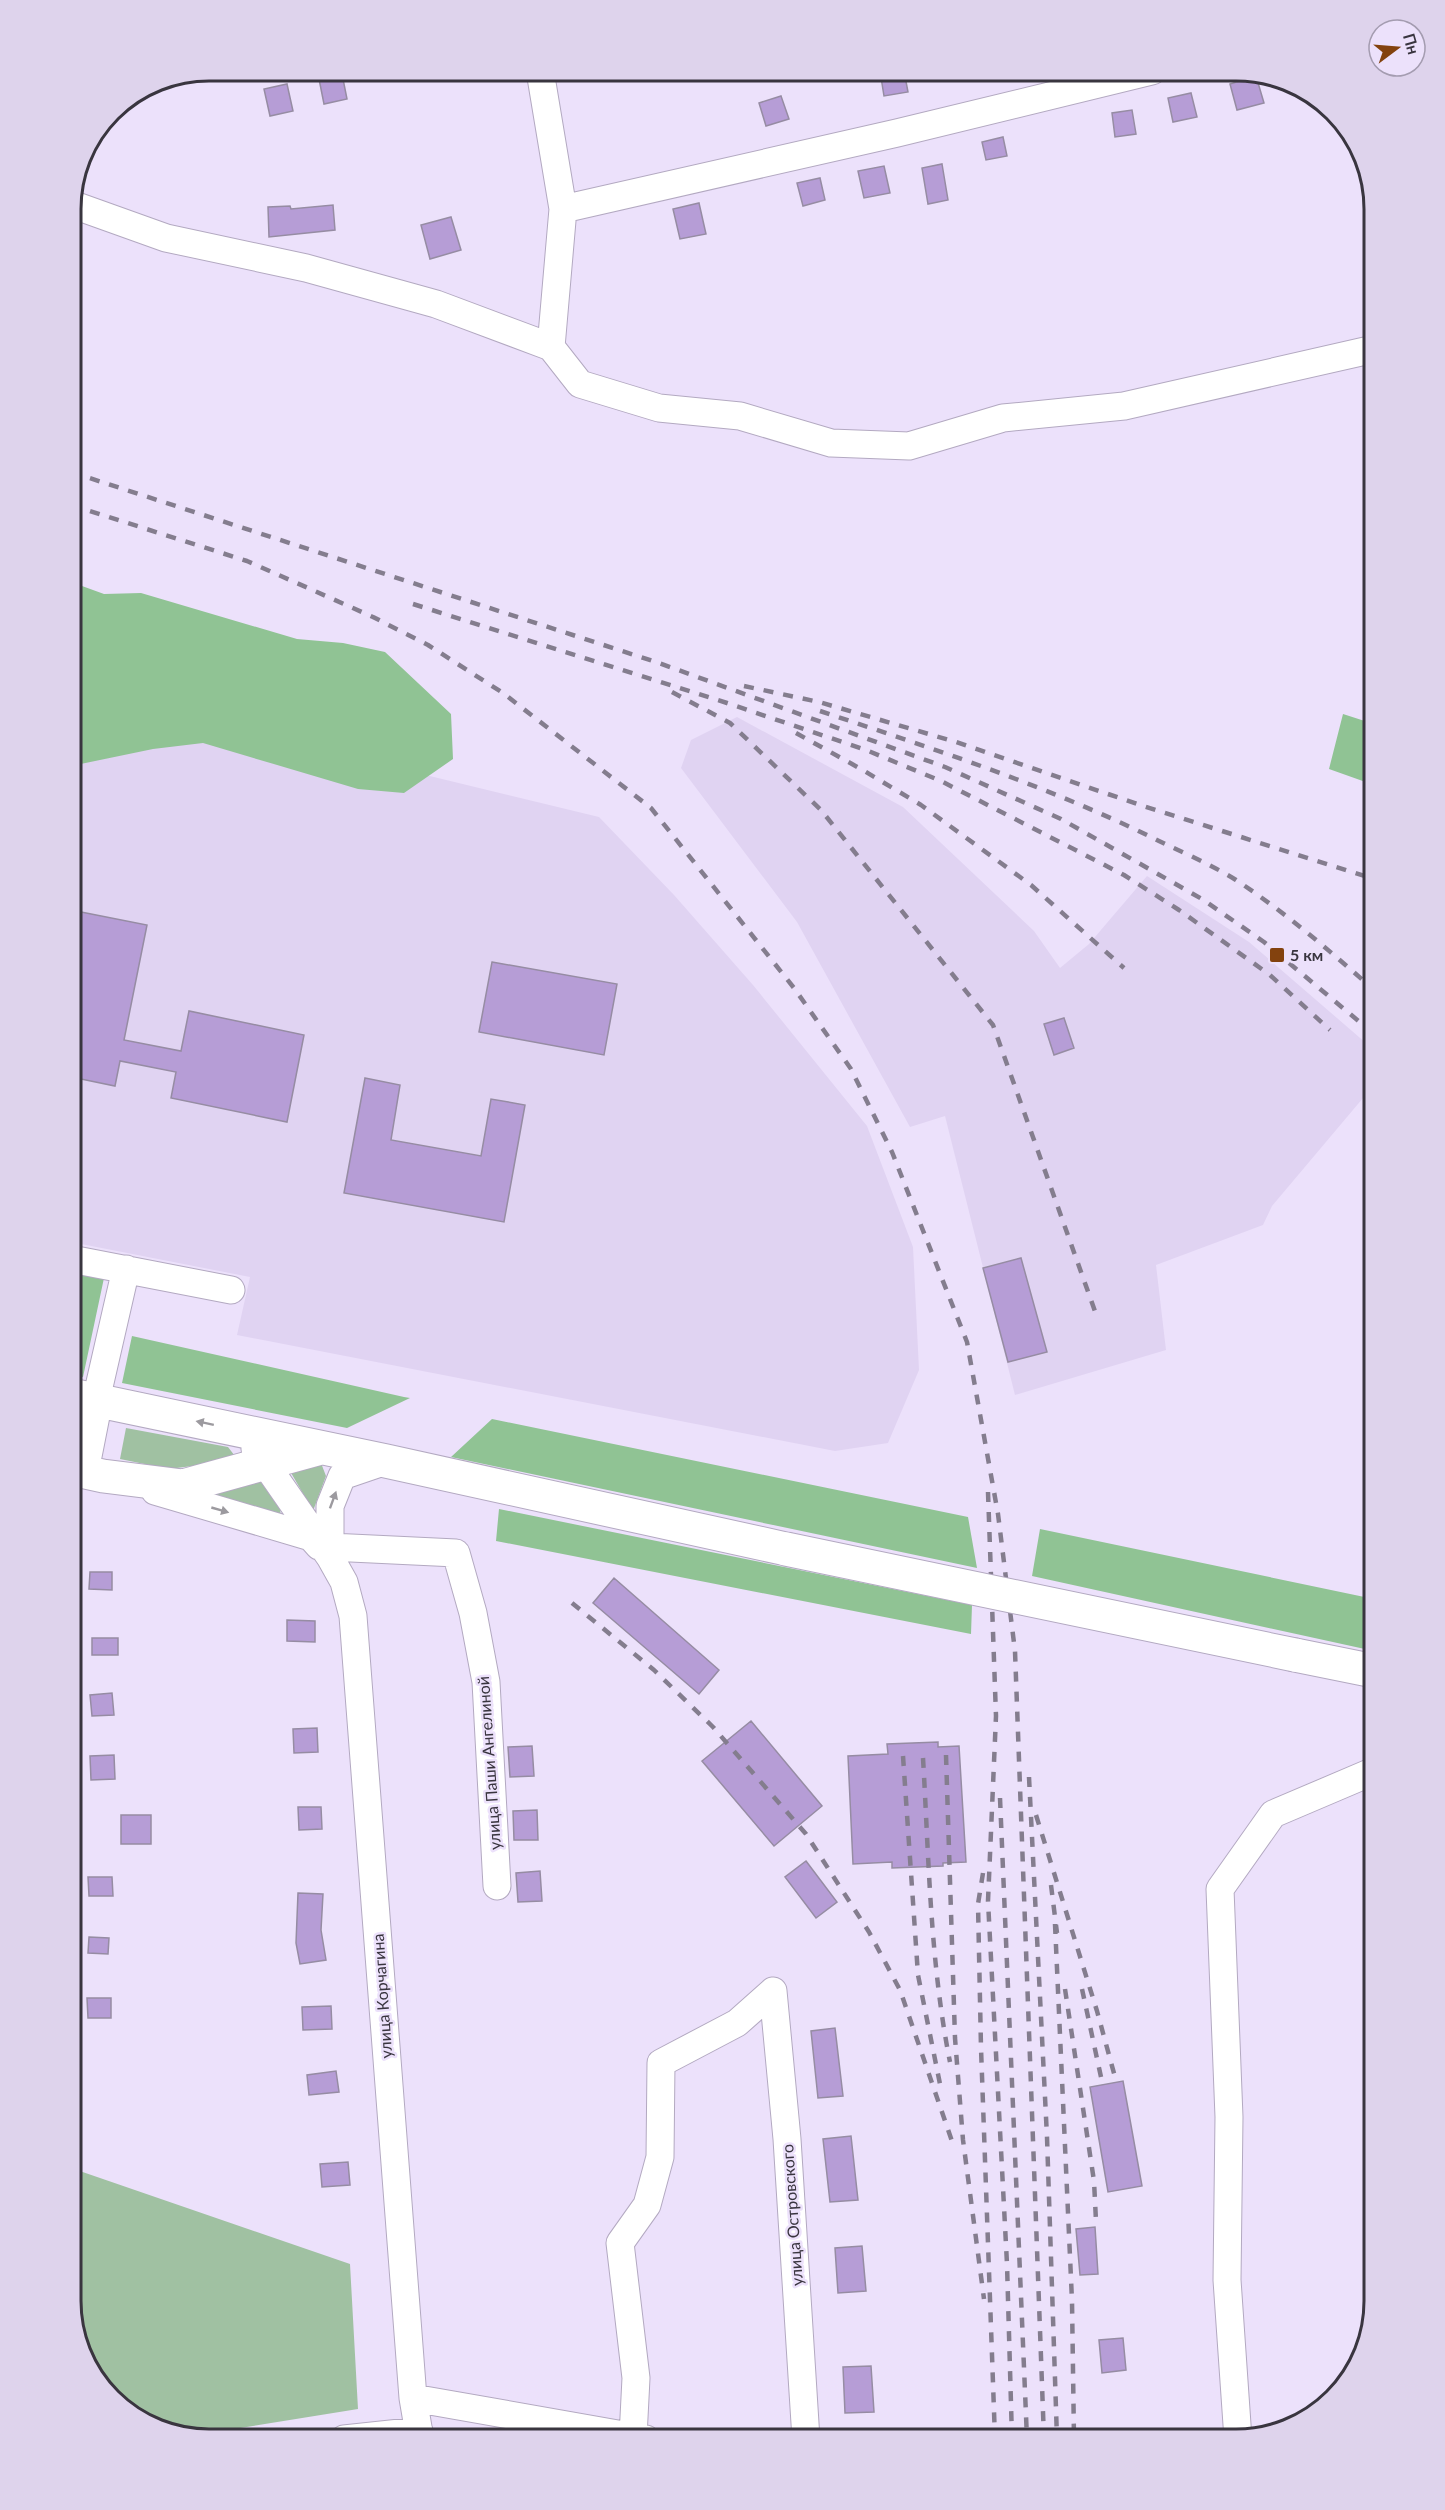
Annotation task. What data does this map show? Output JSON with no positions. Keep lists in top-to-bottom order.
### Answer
{
  "streets": {
    "street": ["улица Паши Ангелиной", "улица Корчагина", "улица Островского"]
  },
  "crossings": [
    ["улица Паши Ангелиной", "улица Корчагина"]
  ],
  "places": {
    "transit": ["5 км"]
  },
  "north": "right"
}
